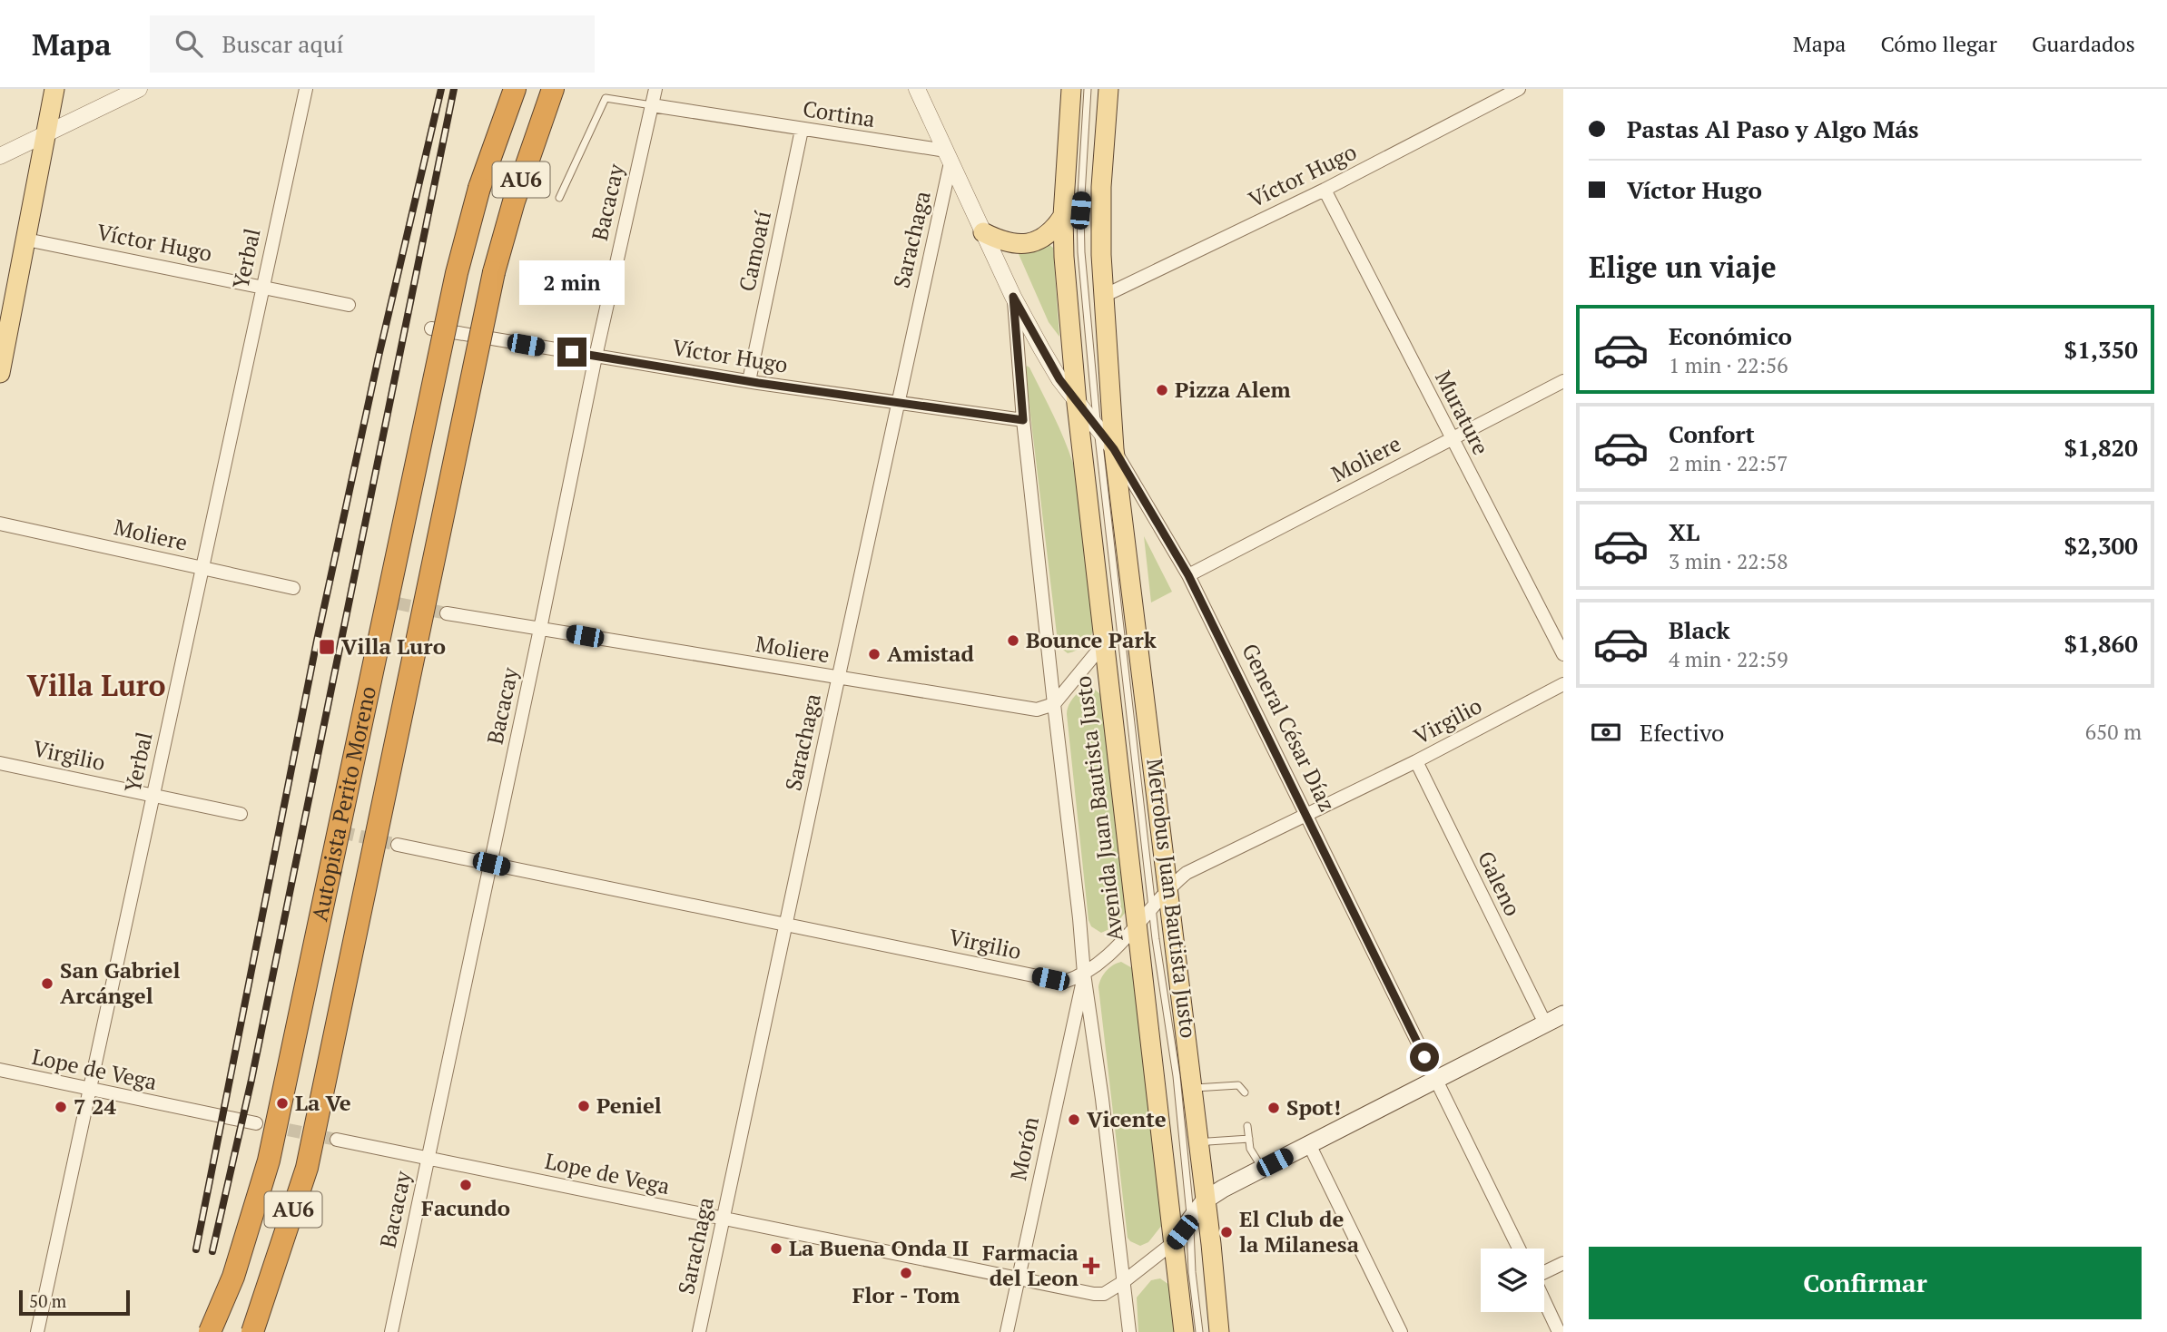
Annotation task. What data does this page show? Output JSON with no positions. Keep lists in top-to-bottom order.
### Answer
{
  "streets": {
    "highway": ["AU6", "Autopista Perito Moreno"],
    "main road": ["Avenida Juan Bautista Justo"],
    "street": [
      "Cortina",
      "Víctor Hugo",
      "Bacacay",
      "Sarachaga",
      "Camoatí",
      "Yerbal",
      "Murature",
      "Moliere",
      "Virgilio",
      "General César Díaz",
      "Galeno",
      "Lope de Vega",
      "Morón"
    ],
    "lane": ["Metrobus Juan Bautista Justo"]
  },
  "crossings": [
    ["Cortina", "Bacacay"],
    ["Cortina", "Sarachaga"],
    ["Cortina", "Camoatí"],
    ["Cortina", "General César Díaz"],
    ["Víctor Hugo", "Bacacay"],
    ["Víctor Hugo", "Sarachaga"],
    ["Víctor Hugo", "Camoatí"],
    ["Víctor Hugo", "Yerbal"],
    ["Víctor Hugo", "Murature"],
    ["Víctor Hugo", "Avenida Juan Bautista Justo"],
    ["Bacacay", "Moliere"],
    ["Bacacay", "Virgilio"],
    ["Bacacay", "Lope de Vega"],
    ["Sarachaga", "Moliere"],
    ["Sarachaga", "Virgilio"],
    ["Sarachaga", "General César Díaz"],
    ["Sarachaga", "Lope de Vega"],
    ["Yerbal", "Moliere"],
    ["Yerbal", "Virgilio"],
    ["Yerbal", "Lope de Vega"],
    ["Murature", "Moliere"],
    ["Moliere", "General César Díaz"],
    ["Moliere", "Avenida Juan Bautista Justo"],
    ["Virgilio", "General César Díaz"],
    ["Virgilio", "Avenida Juan Bautista Justo"],
    ["Virgilio", "Galeno"],
    ["Virgilio", "Metrobus Juan Bautista Justo"],
    ["Virgilio", "Morón"],
    ["General César Díaz", "Avenida Juan Bautista Justo"],
    ["General César Díaz", "Metrobus Juan Bautista Justo"],
    ["Avenida Juan Bautista Justo", "Lope de Vega"],
    ["Avenida Juan Bautista Justo", "Morón"],
    ["Lope de Vega", "Morón"]
  ],
  "districts": ["Villa Luro"],
  "places": {
    "other": [
      "Pizza Alem",
      "Bounce Park",
      "Amistad",
      "San Gabriel Arcángel",
      "La Ve",
      "Peniel",
      "7 24",
      "Spot!",
      "Vicente",
      "Facundo",
      "El Club de la Milanesa",
      "La Buena Onda II",
      "Flor - Tom"
    ],
    "transit": ["Villa Luro"],
    "health": ["Farmacia del Leon"]
  },
  "scale_bar": "50 m",
  "page": {
    "header": "Mapa",
    "search": "Buscar aquí",
    "nav": ["Mapa", "Cómo llegar", "Guardados"],
    "banner": ["Pastas Al Paso y Algo Más", "Víctor Hugo"],
    "heading": "Elige un viaje",
    "bubble": "2 min",
    "list": [
      {
        "name": "Económico",
        "note": "1 min · 22:56",
        "value": "$1,350"
      },
      {
        "name": "Confort",
        "note": "2 min · 22:57",
        "value": "$1,820"
      },
      {
        "name": "XL",
        "note": "3 min · 22:58",
        "value": "$2,300"
      },
      {
        "name": "Black",
        "note": "4 min · 22:59",
        "value": "$1,860"
      }
    ],
    "pay": ["Efectivo", "650 m"],
    "buttons": "Confirmar",
    "scale": "50 m"
  }
}
